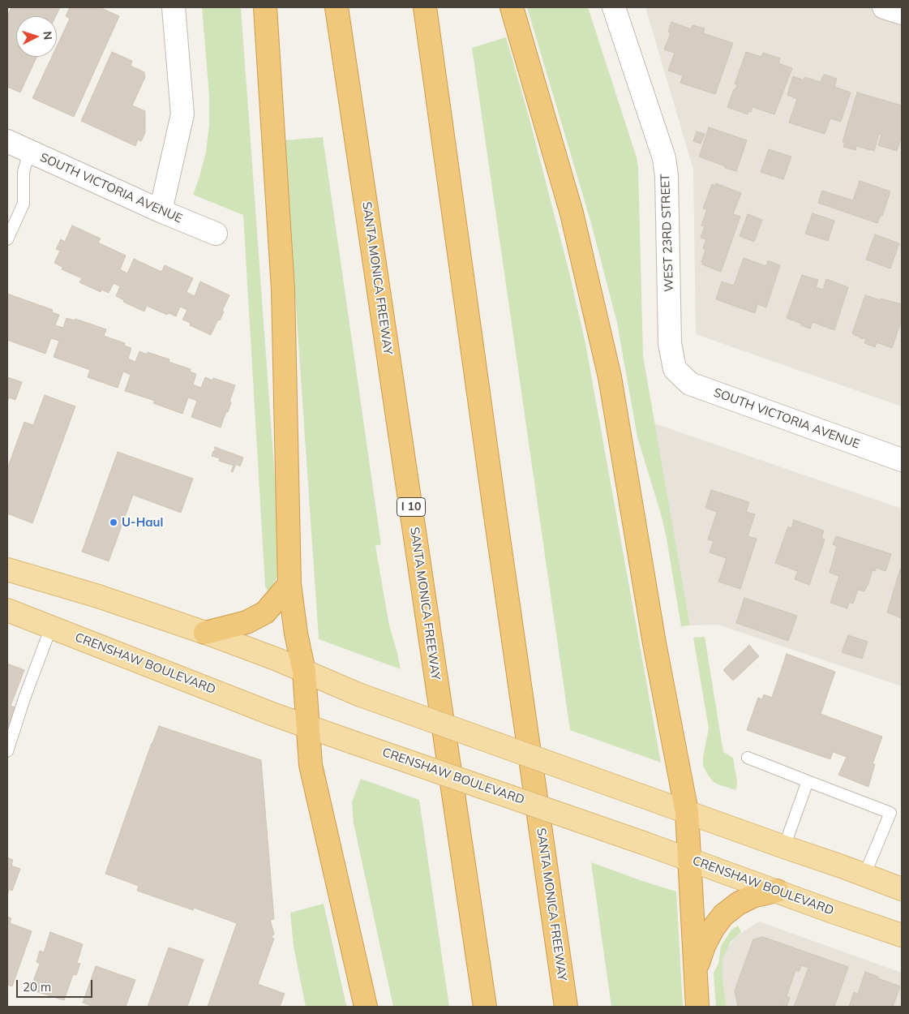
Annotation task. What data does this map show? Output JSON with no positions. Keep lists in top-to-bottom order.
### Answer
{
  "streets": {
    "highway": ["SANTA MONICA FREEWAY", "I 10"],
    "main road": ["CRENSHAW BOULEVARD"],
    "street": ["SOUTH VICTORIA AVENUE", "WEST 23RD STREET"]
  },
  "crossings": [
    ["SOUTH VICTORIA AVENUE", "WEST 23RD STREET"]
  ],
  "places": ["U-Haul"],
  "scale_bar": "20 m",
  "north": "right"
}
